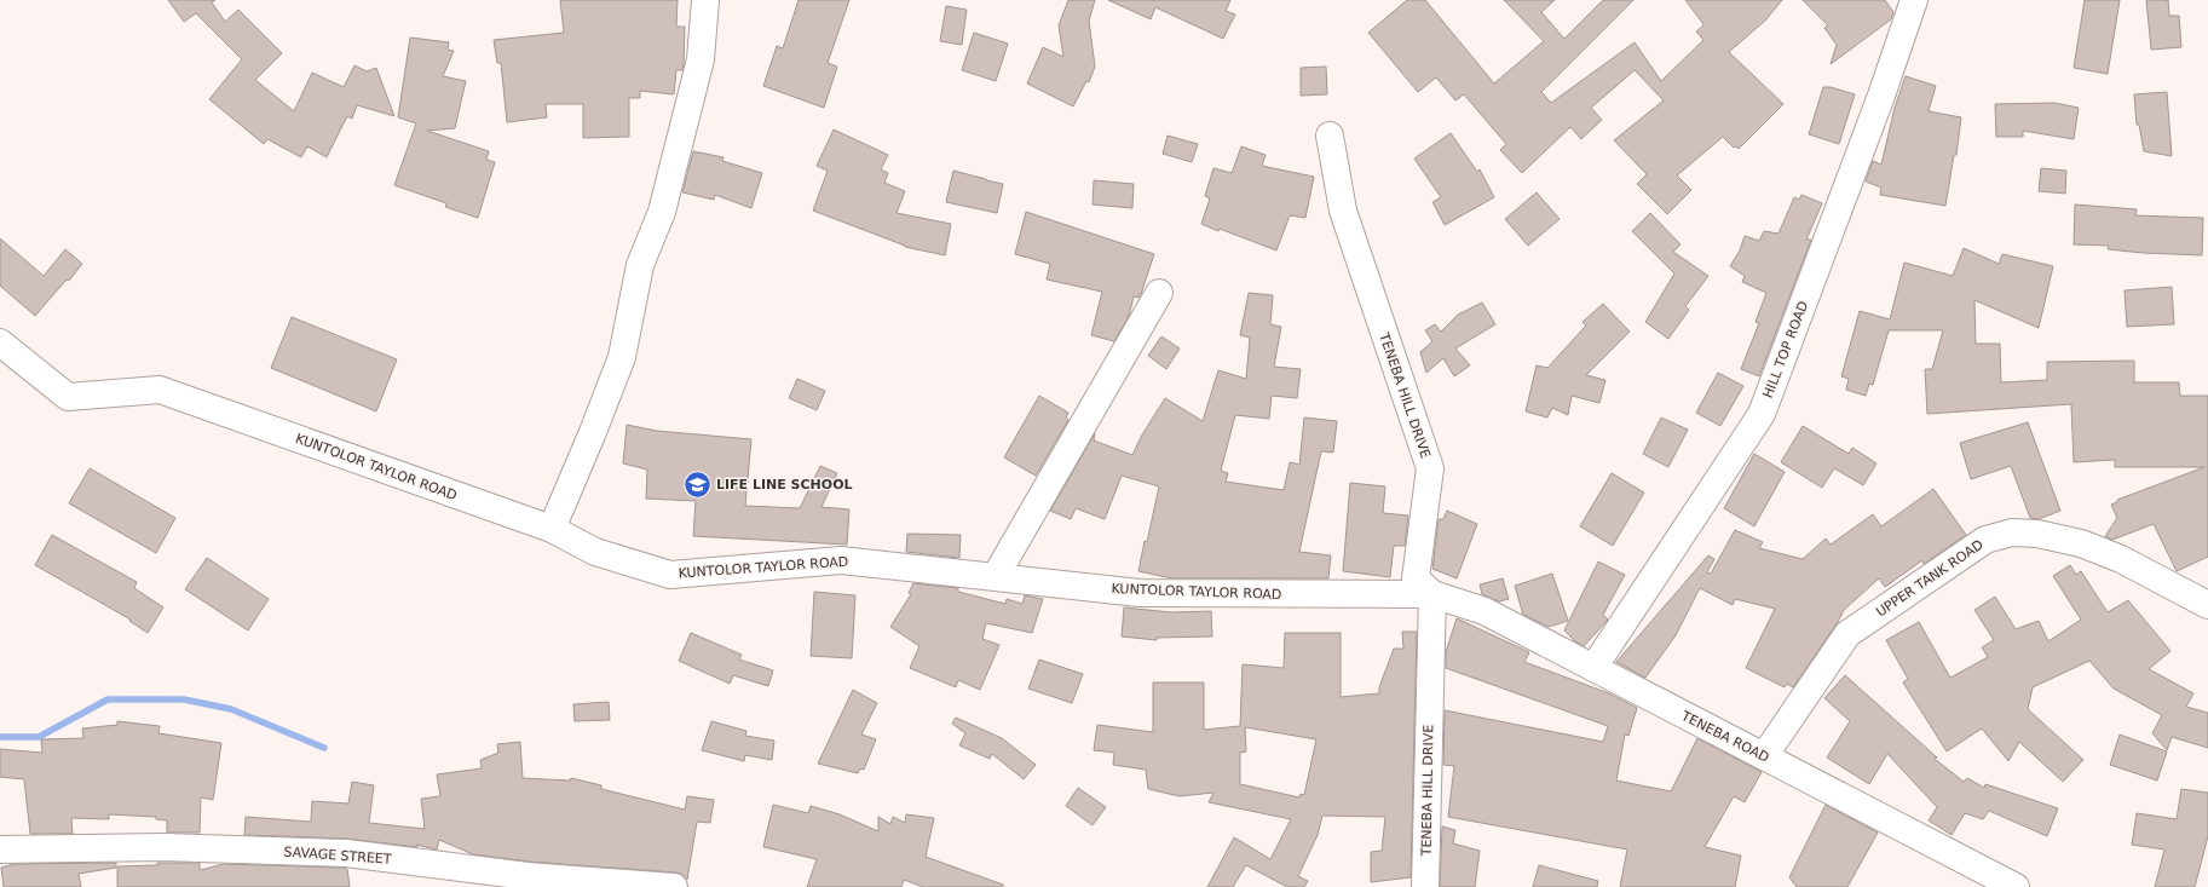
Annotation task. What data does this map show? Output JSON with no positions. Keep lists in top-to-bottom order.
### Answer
{
  "streets": {
    "street": [
      "HILL TOP ROAD",
      "TENEBA HILL DRIVE",
      "KUNTOLOR TAYLOR ROAD",
      "UPPER TANK ROAD",
      "TENEBA ROAD",
      "SAVAGE STREET"
    ]
  },
  "crossings": [
    ["HILL TOP ROAD", "TENEBA ROAD"],
    ["TENEBA HILL DRIVE", "KUNTOLOR TAYLOR ROAD"],
    ["TENEBA HILL DRIVE", "TENEBA ROAD"],
    ["KUNTOLOR TAYLOR ROAD", "TENEBA ROAD"],
    ["UPPER TANK ROAD", "TENEBA ROAD"]
  ],
  "places": {
    "school or university": ["LIFE LINE SCHOOL"]
  }
}
